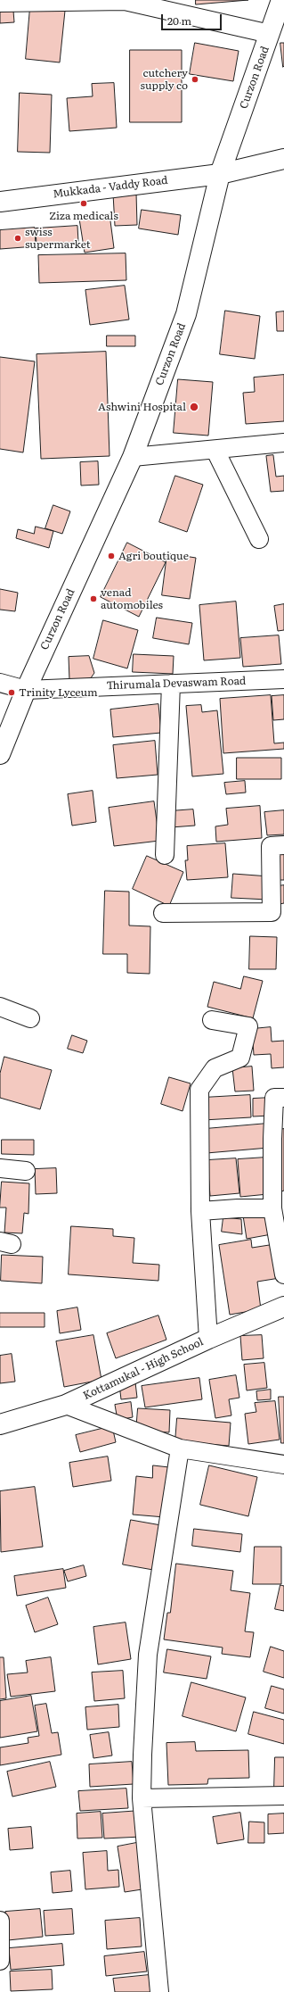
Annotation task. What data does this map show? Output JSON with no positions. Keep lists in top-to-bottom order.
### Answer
{
  "streets": {
    "main road": ["Curzon Road", "Mukkada - Vaddy Road", "Kottamukal - High School"],
    "street": ["Thirumala Devaswam Road"]
  },
  "crossings": [
    ["Curzon Road", "Mukkada - Vaddy Road"],
    ["Curzon Road", "Thirumala Devaswam Road"]
  ],
  "places": [
    "cutchery supply co",
    "Ziza medicals",
    "swiss supermarket",
    "Ashwini Hospital",
    "Agri boutique",
    "venad automobiles",
    "Trinity Lyceum"
  ],
  "scale_bar": "20 m"
}
